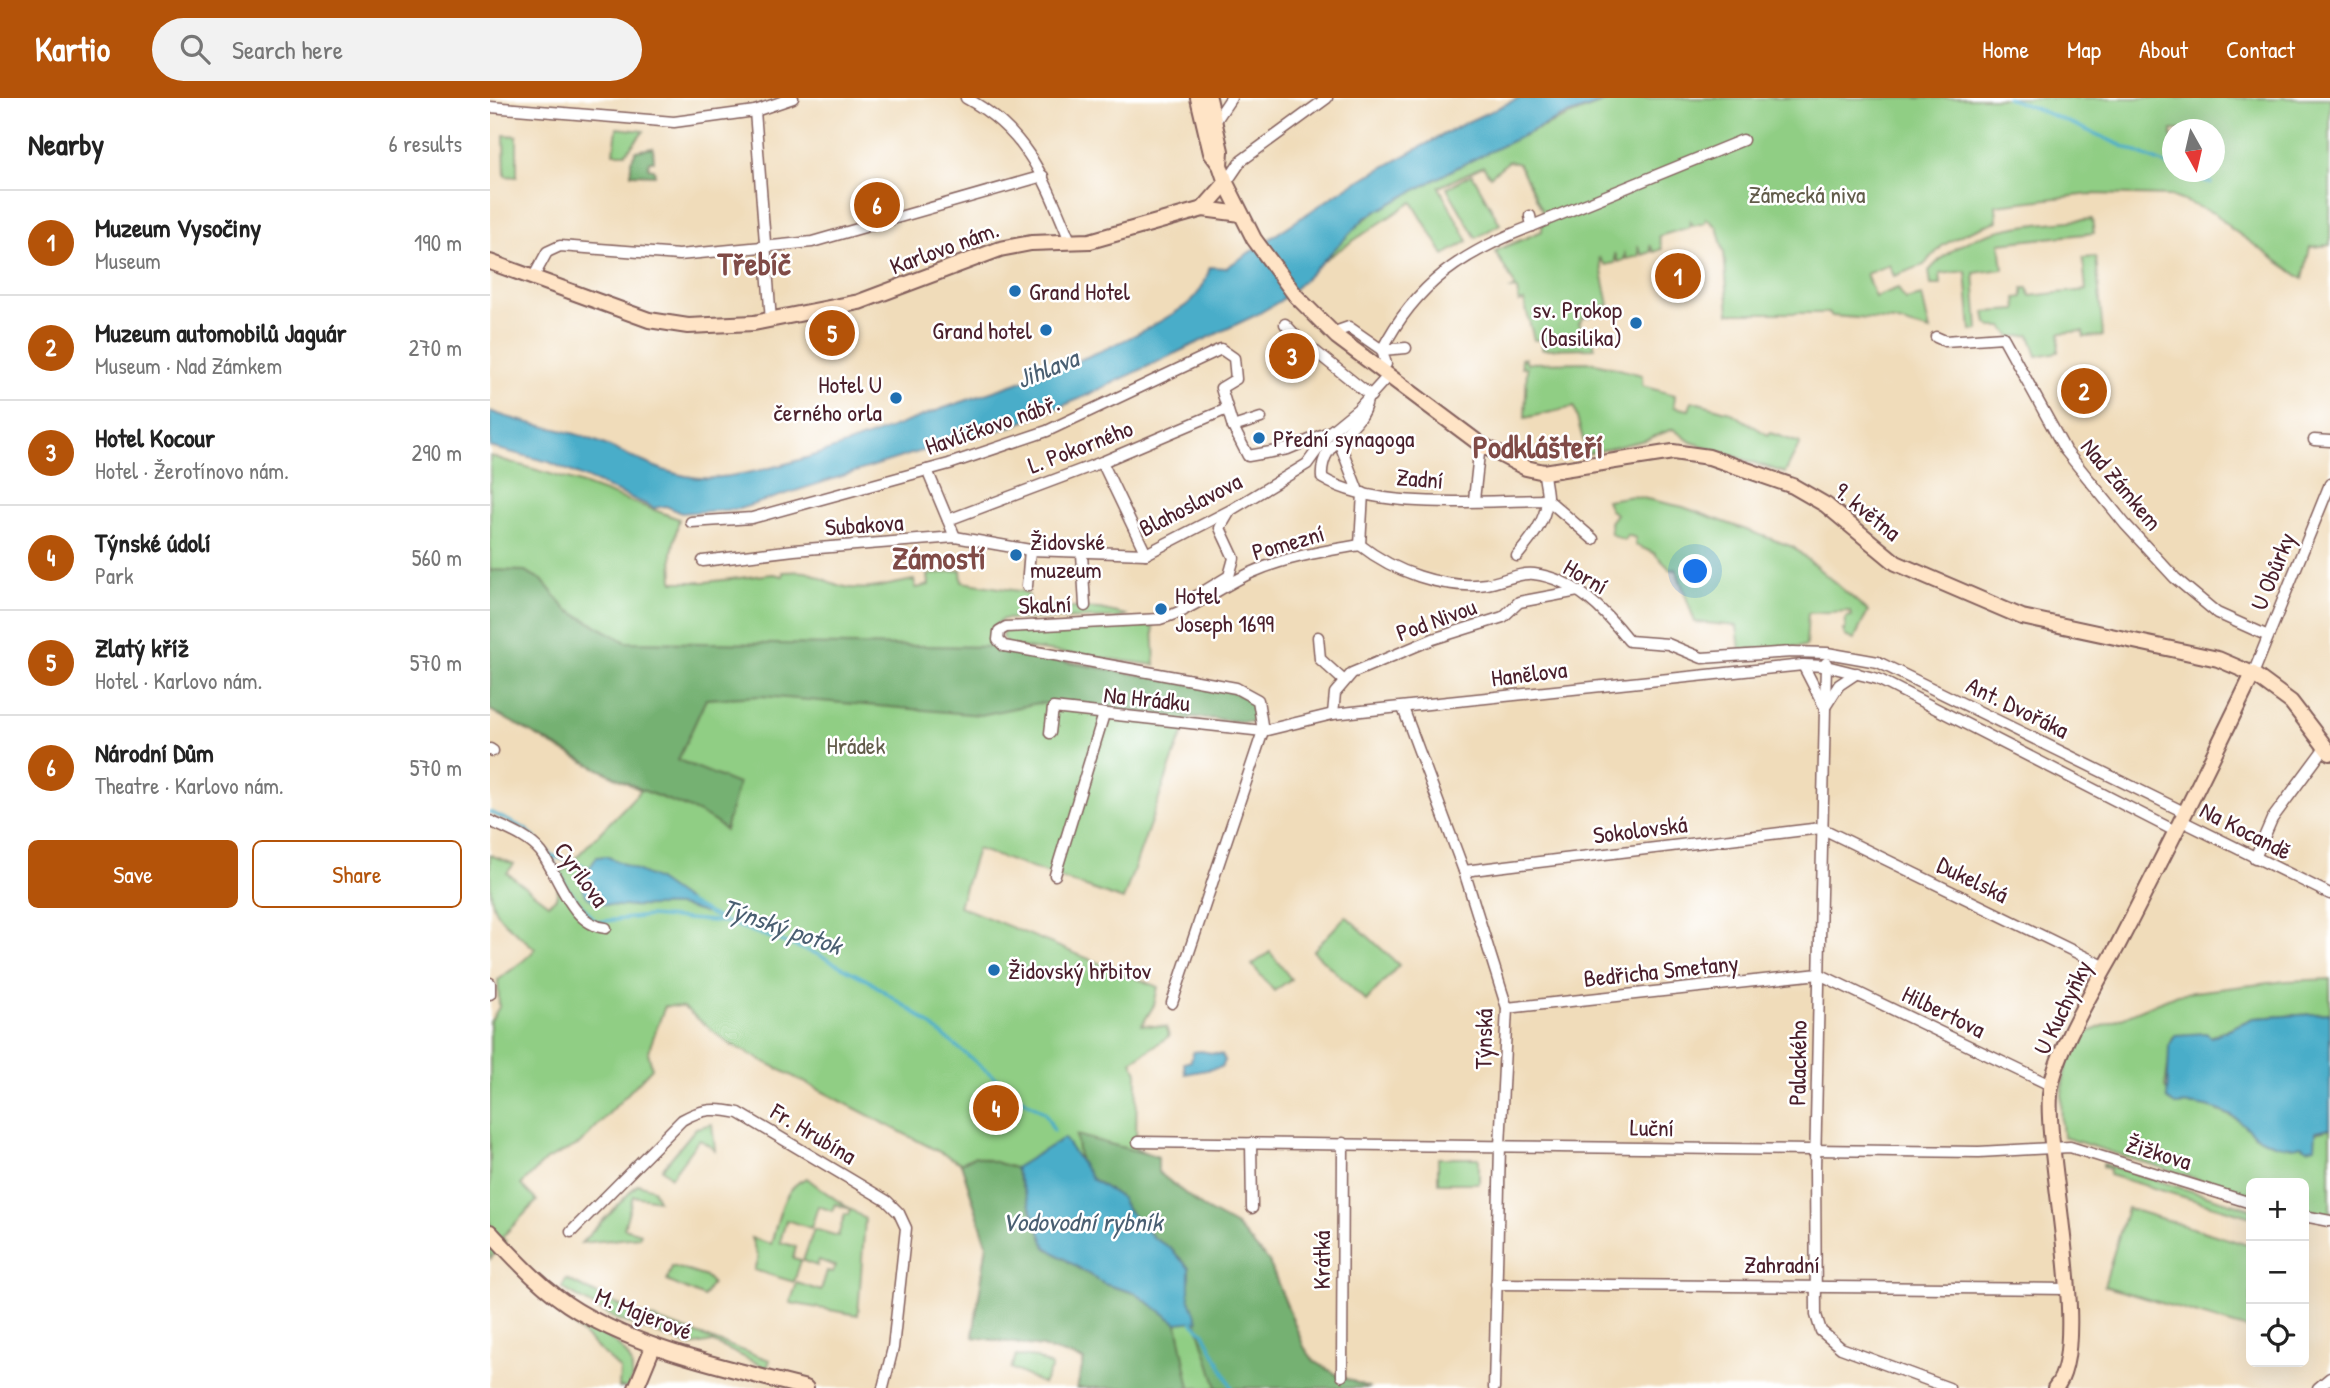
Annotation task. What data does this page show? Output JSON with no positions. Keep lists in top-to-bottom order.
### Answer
{
  "streets": {
    "street": [
      "Karlovo nám.",
      "Havlíčkovo nábř.",
      "L. Pokorného",
      "Zadní",
      "Nad Zámkem",
      "Blahoslavova",
      "9. května",
      "Subakova",
      "Pomezní",
      "U Obůrky",
      "Horní",
      "Skalní",
      "Pod Nivou",
      "Hanělova",
      "Na Hrádku",
      "Ant. Dvořáka",
      "Sokolovská",
      "Na Kocandě",
      "Cyrilova",
      "Dukelská",
      "Bedřicha Smetany",
      "U Kuchyňky",
      "Hilbertova",
      "Týnská",
      "Palackého",
      "Luční",
      "Fr. Hrubína",
      "Žižkova",
      "Krátká",
      "Zahradní",
      "M. Majerové"
    ]
  },
  "crossings": [
    ["Havlíčkovo nábř.", "L. Pokorného"],
    ["Zadní", "Blahoslavova"],
    ["Zadní", "9. května"],
    ["Zadní", "Pomezní"],
    ["Nad Zámkem", "U Obůrky"],
    ["Blahoslavova", "9. května"],
    ["Blahoslavova", "Subakova"],
    ["Blahoslavova", "Skalní"],
    ["9. května", "U Obůrky"],
    ["9. května", "U Kuchyňky"],
    ["Pomezní", "Horní"],
    ["Pomezní", "Skalní"],
    ["U Obůrky", "U Kuchyňky"],
    ["Horní", "Pod Nivou"],
    ["Horní", "Ant. Dvořáka"],
    ["Horní", "Palackého"],
    ["Skalní", "Hanělova"],
    ["Skalní", "Na Hrádku"],
    ["Hanělova", "Na Hrádku"],
    ["Hanělova", "Ant. Dvořáka"],
    ["Hanělova", "Týnská"],
    ["Hanělova", "Palackého"],
    ["Ant. Dvořáka", "Na Kocandě"],
    ["Ant. Dvořáka", "U Kuchyňky"],
    ["Ant. Dvořáka", "Palackého"],
    ["Sokolovská", "Dukelská"],
    ["Sokolovská", "Týnská"],
    ["Sokolovská", "Palackého"],
    ["Na Kocandě", "U Kuchyňky"],
    ["Dukelská", "U Kuchyňky"],
    ["Dukelská", "Palackého"],
    ["Bedřicha Smetany", "Hilbertova"],
    ["Bedřicha Smetany", "Týnská"],
    ["Bedřicha Smetany", "Palackého"],
    ["U Kuchyňky", "Hilbertova"],
    ["U Kuchyňky", "Luční"],
    ["U Kuchyňky", "Žižkova"],
    ["U Kuchyňky", "Zahradní"],
    ["Hilbertova", "Palackého"],
    ["Týnská", "Luční"],
    ["Týnská", "Zahradní"],
    ["Palackého", "Luční"],
    ["Palackého", "Zahradní"],
    ["Luční", "Žižkova"],
    ["Luční", "Krátká"]
  ],
  "districts": ["Třebíč", "Podklášteří", "Zámostí"],
  "water": ["Jihlava", "Týnský potok", "Vodovodní rybník"],
  "parks": ["Zámecká niva", "Hrádek"],
  "places": [
    "Grand Hotel",
    "sv. Prokop (basilika)",
    "Grand hotel",
    "Hotel U černého orla",
    "Přední synagoga",
    "Židovské muzeum",
    "Hotel Joseph 1699",
    "Židovský hřbitov"
  ],
  "north": "bottom",
  "page": {
    "header": "Kartio",
    "search": "Search here",
    "nav": [
      "Home",
      "Map",
      "About",
      "Contact"
    ],
    "heading": ["Nearby", "6 results"],
    "pins": [
      "6",
      "1",
      "5",
      "3",
      "2",
      "4"
    ],
    "list": [
      {
        "mark": "1",
        "name": "Muzeum Vysočiny",
        "note": "Museum",
        "value": "190 m"
      },
      {
        "mark": "2",
        "name": "Muzeum automobilů Jaguár",
        "note": "Museum · Nad Zámkem",
        "value": "270 m"
      },
      {
        "mark": "3",
        "name": "Hotel Kocour",
        "note": "Hotel · Žerotínovo nám.",
        "value": "290 m"
      },
      {
        "mark": "4",
        "name": "Týnské údolí",
        "note": "Park",
        "value": "560 m"
      },
      {
        "mark": "5",
        "name": "Zlatý kříž",
        "note": "Hotel · Karlovo nám.",
        "value": "570 m"
      },
      {
        "mark": "6",
        "name": "Národní Dům",
        "note": "Theatre · Karlovo nám.",
        "value": "570 m"
      }
    ],
    "buttons": ["Save", "Share"],
    "map_buttons": ["+", "−"]
  }
}
